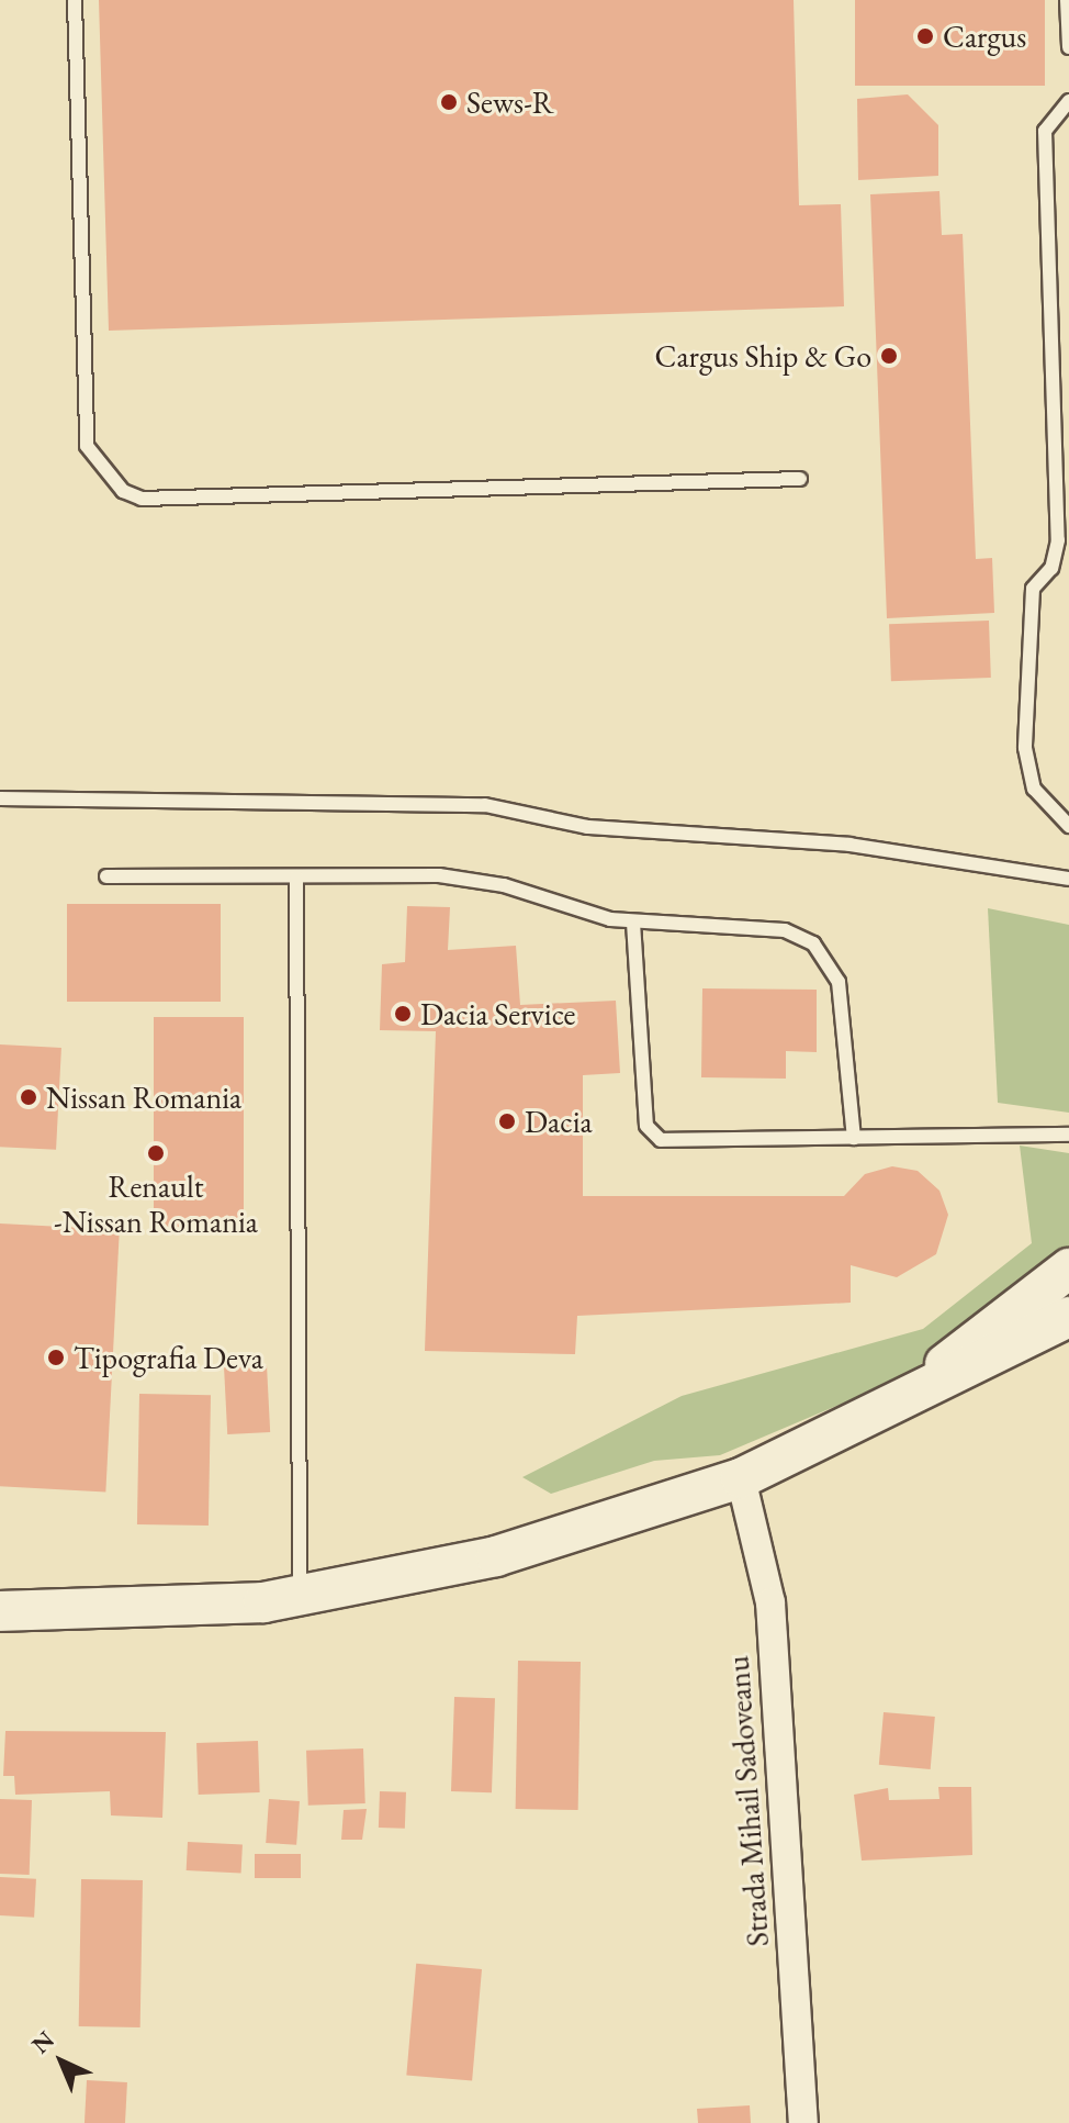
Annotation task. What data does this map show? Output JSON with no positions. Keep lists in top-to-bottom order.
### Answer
{
  "streets": {
    "street": ["Strada Mihail Sadoveanu"]
  },
  "places": [
    "Cargus",
    "Sews-R",
    "Cargus Ship & Go",
    "Dacia Service",
    "Nissan Romania",
    "Dacia",
    "Renault -Nissan Romania",
    "Tipografia Deva"
  ],
  "north": "top left"
}
